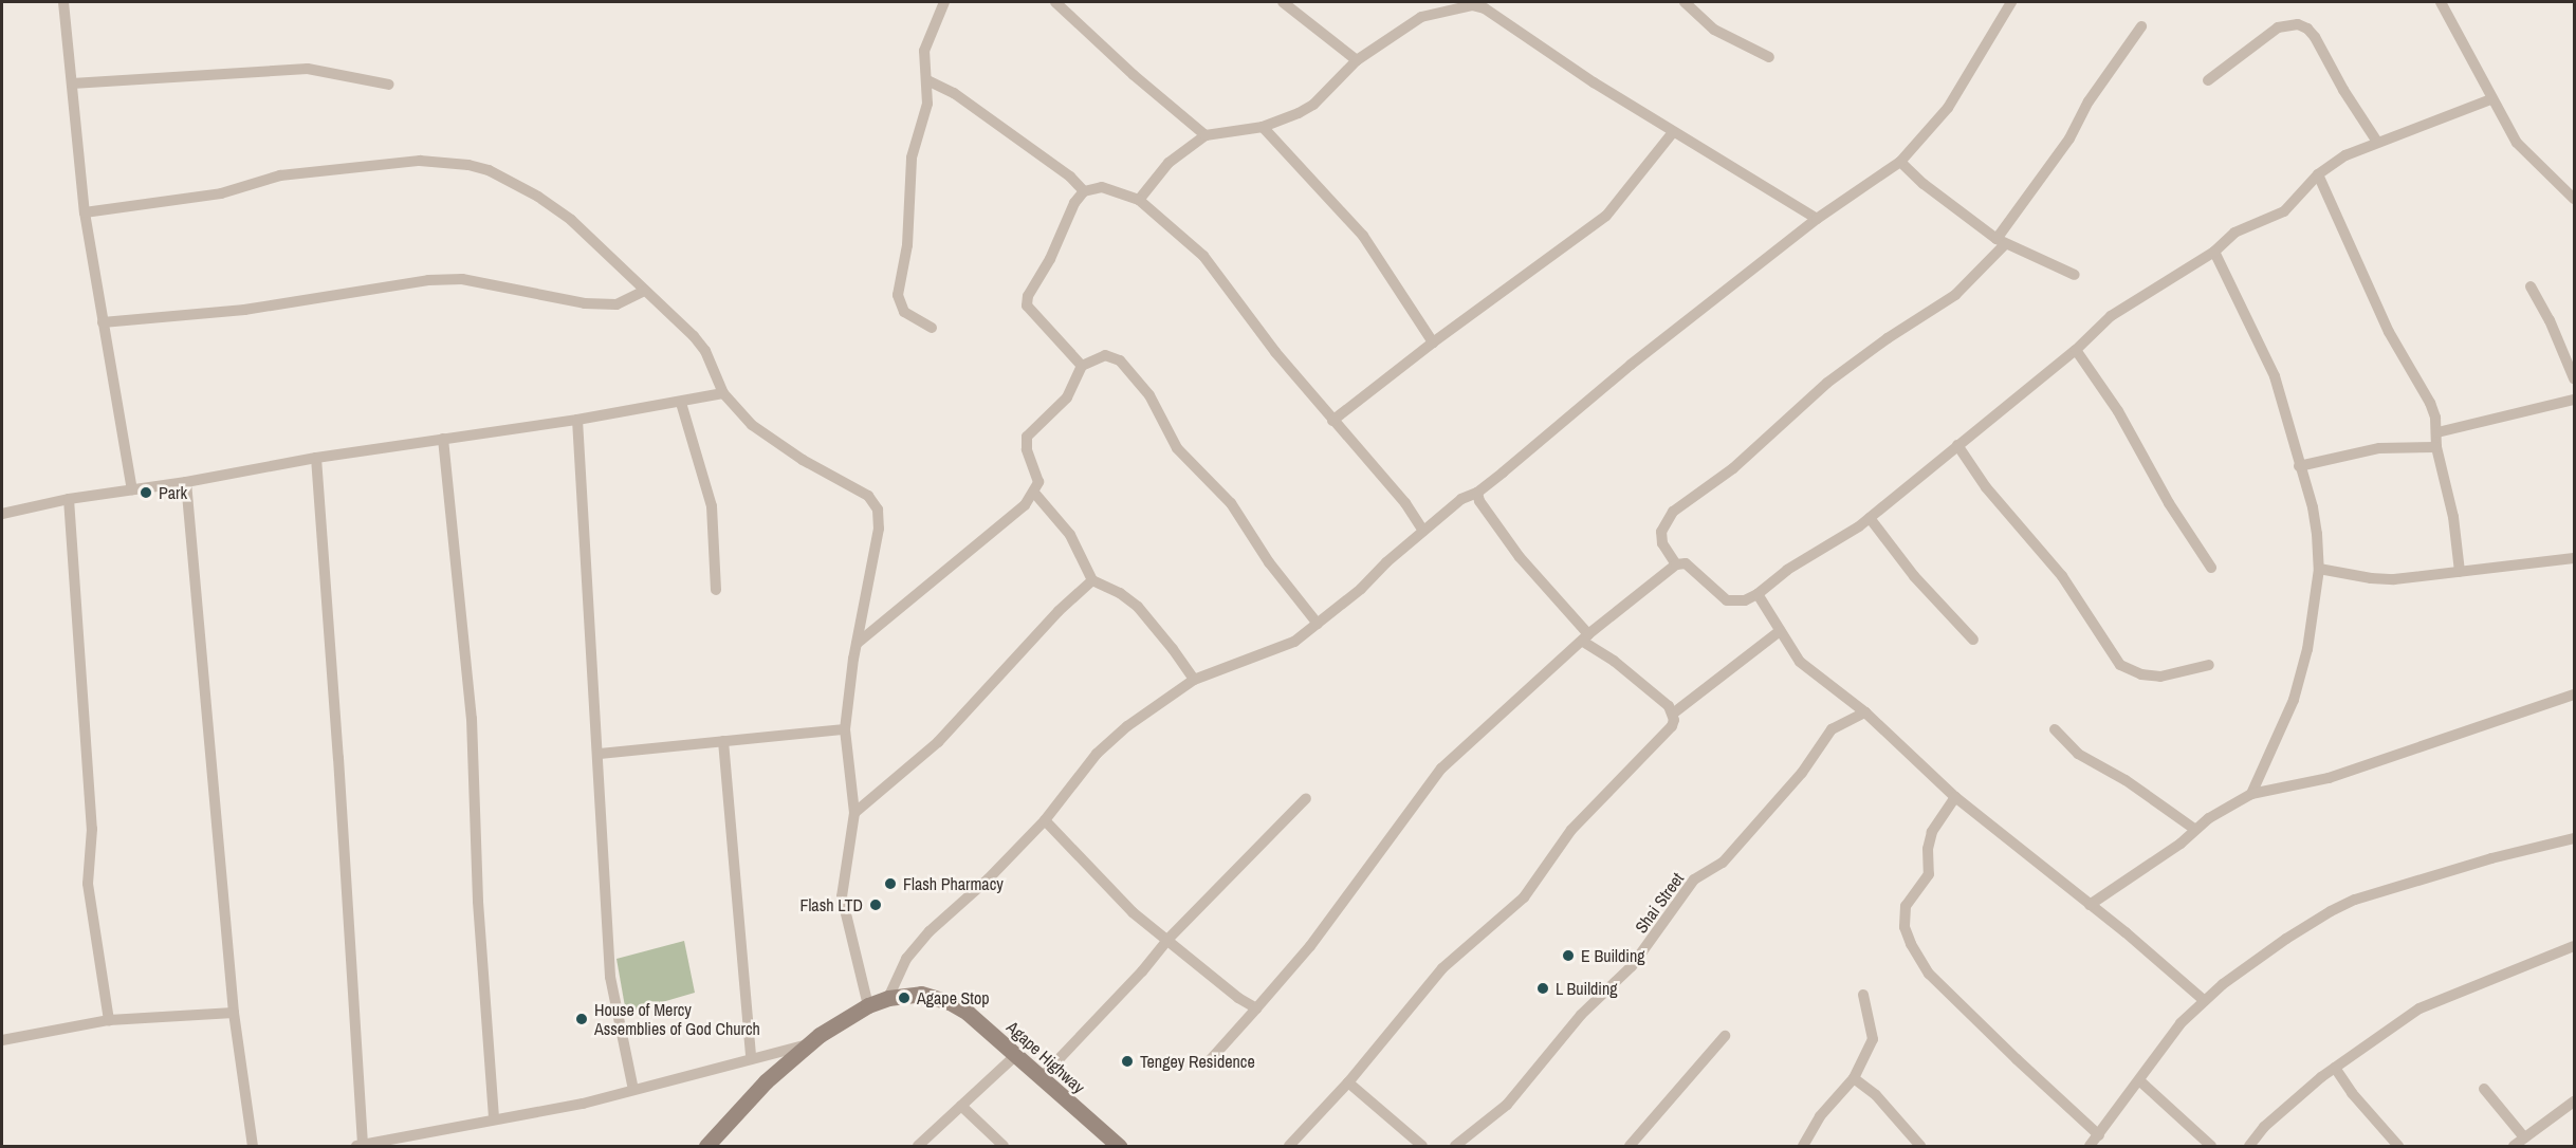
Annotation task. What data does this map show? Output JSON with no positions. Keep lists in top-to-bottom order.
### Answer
{
  "streets": {
    "street": ["Shai Street", "Agape Highway"]
  },
  "places": [
    "Park",
    "Flash Pharmacy",
    "Flash LTD",
    "E Building",
    "L Building",
    "Agape Stop",
    "House of Mercy Assemblies of God Church",
    "Tengey Residence"
  ]
}
